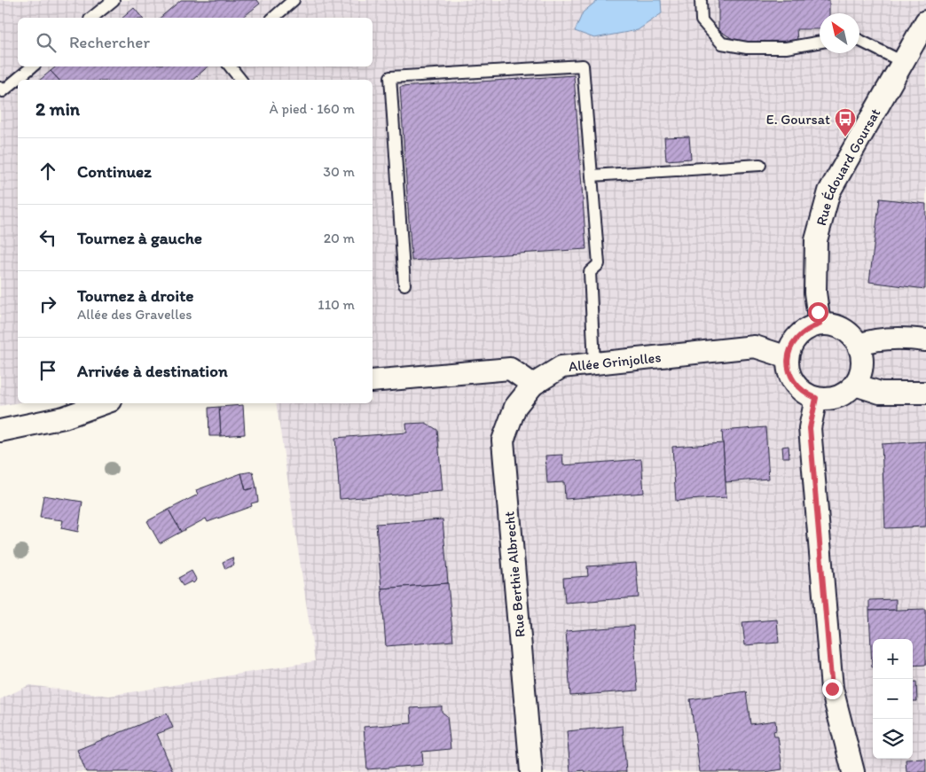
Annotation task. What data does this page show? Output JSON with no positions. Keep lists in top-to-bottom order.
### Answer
{
  "streets": {
    "street": ["Rue Édouard Goursat", "Allée Grinjolles", "Rue Berthie Albrecht"]
  },
  "crossings": [
    ["Rue Édouard Goursat", "Allée Grinjolles"],
    ["Allée Grinjolles", "Rue Berthie Albrecht"]
  ],
  "places": {
    "bus stop": ["E. Goursat"]
  },
  "north": "top left",
  "page": {
    "search": "Rechercher",
    "heading": ["2 min", "À pied · 160 m"],
    "list": [
      ["Continuez", "30 m"],
      ["Tournez à gauche", "20 m"],
      ["Tournez à droite", "Allée des Gravelles", "110 m"],
      "Arrivée à destination"
    ],
    "map_buttons": ["+", "−"]
  }
}
